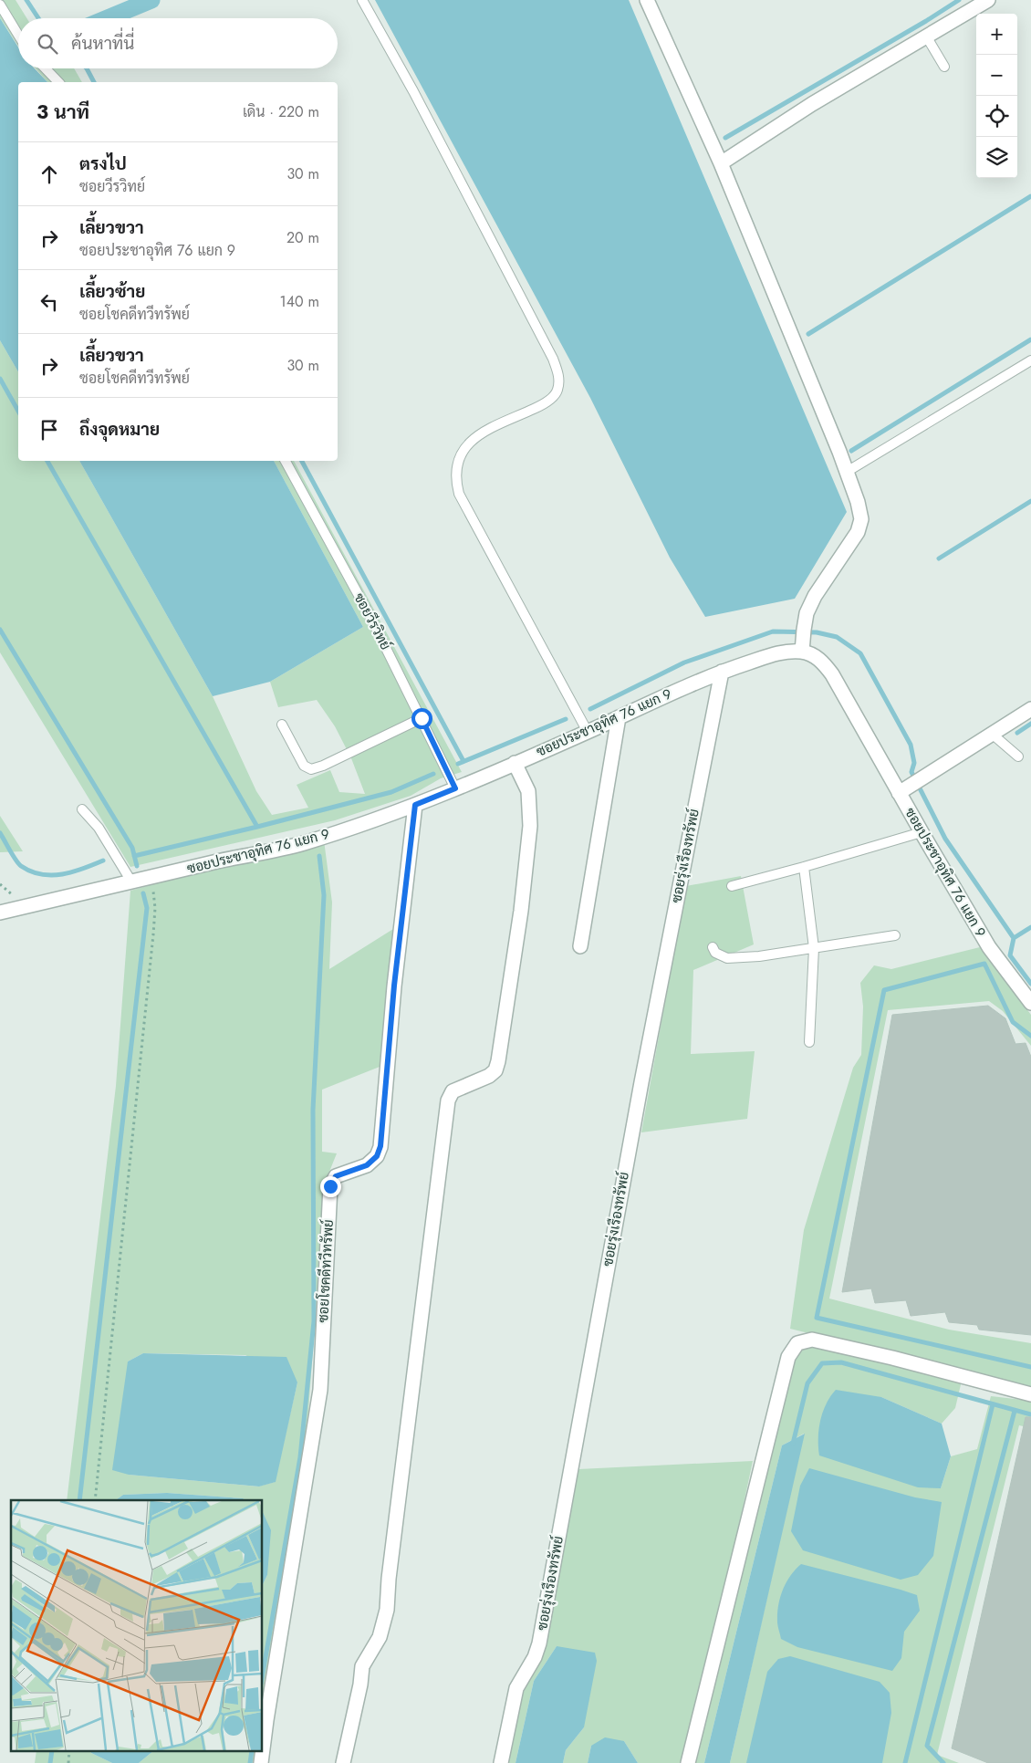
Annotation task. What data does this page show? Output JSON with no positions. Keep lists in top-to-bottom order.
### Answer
{
  "streets": {
    "street": ["ซอยประชาอุทิศ 76 แยก 9", "ซอยรุ่งเรืองทรัพย์", "ซอยโชคดีทวีทรัพย์"],
    "lane": ["ซอยวีรวิทย์"]
  },
  "crossings": [
    ["ซอยวีรวิทย์", "ซอยประชาอุทิศ 76 แยก 9"],
    ["ซอยประชาอุทิศ 76 แยก 9", "ซอยรุ่งเรืองทรัพย์"],
    ["ซอยประชาอุทิศ 76 แยก 9", "ซอยโชคดีทวีทรัพย์"]
  ],
  "page": {
    "map_buttons": ["+", "−"],
    "search": "ค้นหาที่นี่",
    "heading": ["3 นาที", "เดิน · 220 m"],
    "list": [
      ["ตรงไป", "ซอยวีรวิทย์", "30 m"],
      ["เลี้ยวขวา", "ซอยประชาอุทิศ 76 แยก 9", "20 m"],
      ["เลี้ยวซ้าย", "ซอยโชคดีทวีทรัพย์", "140 m"],
      ["เลี้ยวขวา", "ซอยโชคดีทวีทรัพย์", "30 m"],
      "ถึงจุดหมาย"
    ]
  }
}
